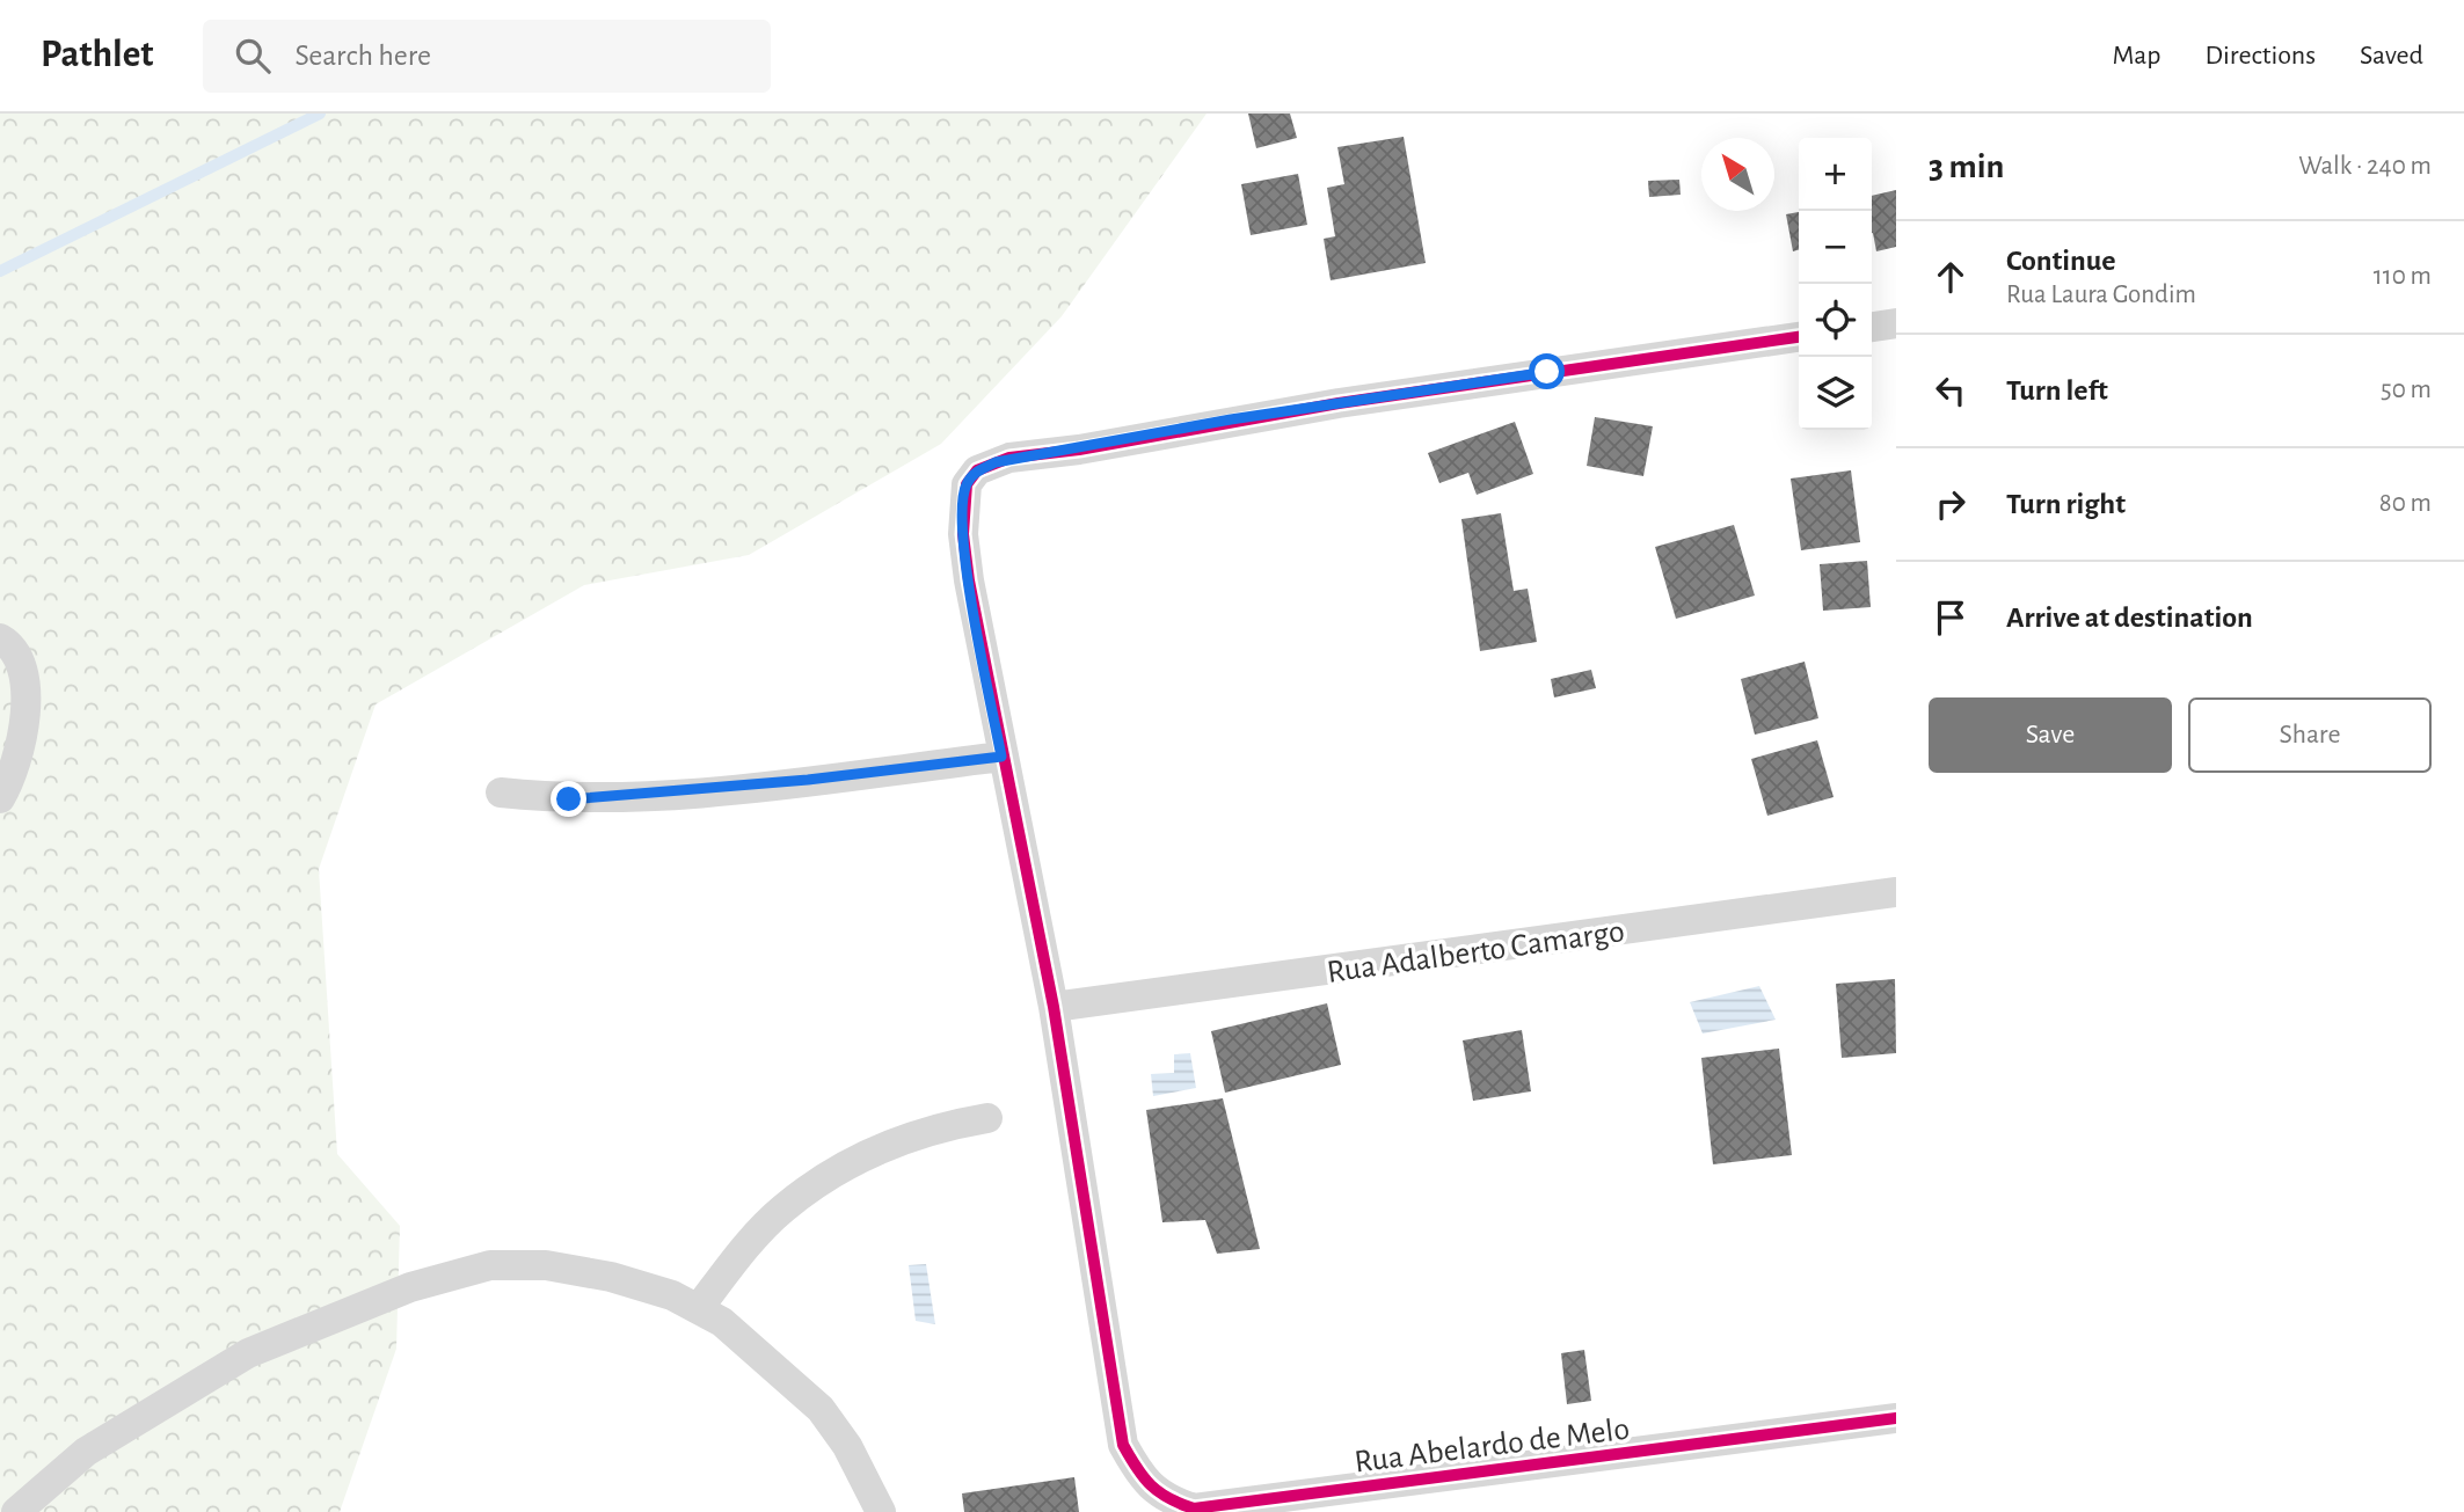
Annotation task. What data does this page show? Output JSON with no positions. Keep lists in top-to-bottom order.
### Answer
{
  "streets": {
    "street": ["Rua Adalberto Camargo", "Rua Abelardo de Melo"]
  },
  "crossings": [
    ["Rua Adalberto Camargo", "Rua Abelardo de Melo"]
  ],
  "north": "top left",
  "page": {
    "header": "Pathlet",
    "search": "Search here",
    "nav": ["Map", "Directions", "Saved"],
    "heading": ["3 min", "Walk · 240 m"],
    "map_buttons": ["+", "−"],
    "list": [
      ["Continue", "Rua Laura Gondim", "110 m"],
      ["Turn left", "50 m"],
      ["Turn right", "80 m"],
      "Arrive at destination"
    ],
    "buttons": ["Save", "Share"]
  }
}
